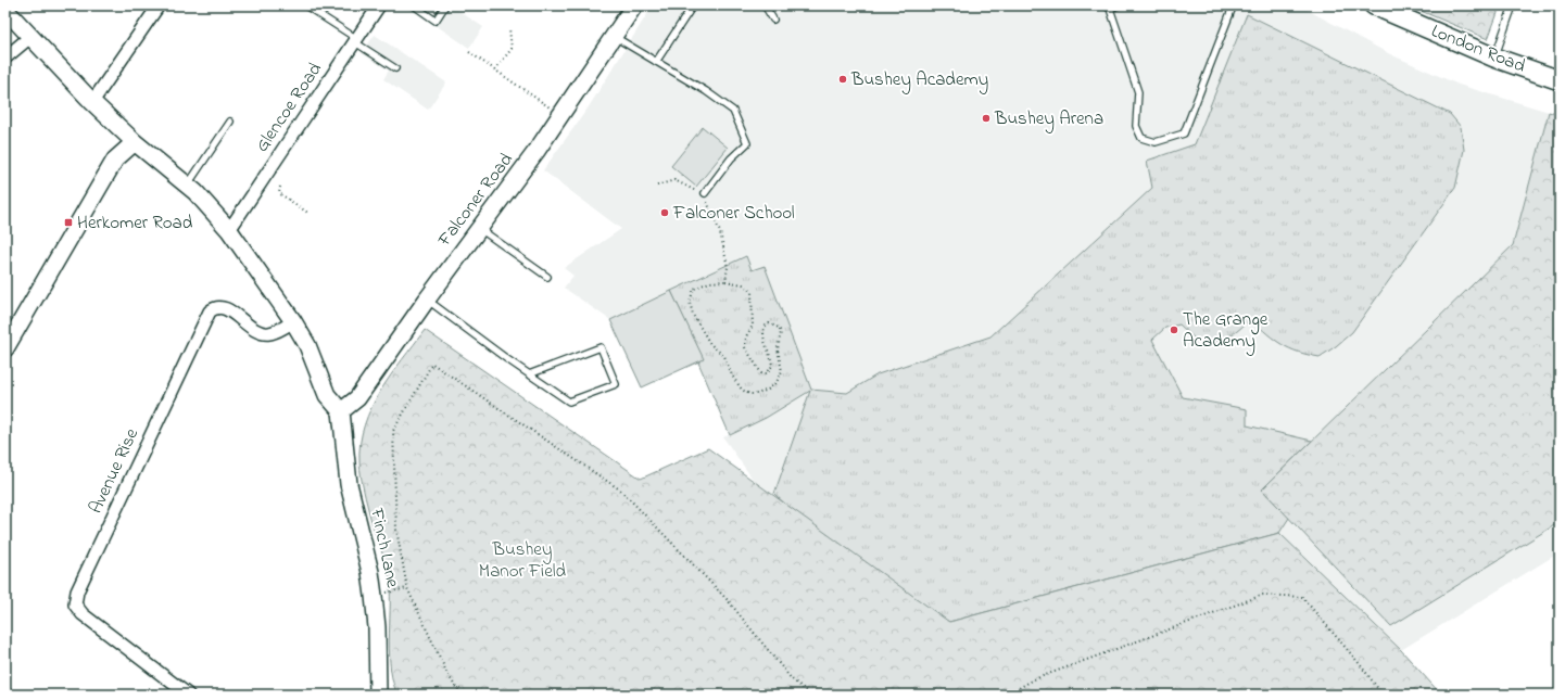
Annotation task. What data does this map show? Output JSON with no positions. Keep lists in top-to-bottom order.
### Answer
{
  "streets": {
    "main road": ["London Road"],
    "street": [
      "Glencoe Road",
      "Falconer Road",
      "Avenue Rise",
      "Finch Lane"
    ]
  },
  "crossings": [
    ["Falconer Road", "Finch Lane"]
  ],
  "parks": ["Bushey Manor Field"],
  "places": {
    "other": [
      "Bushey Academy",
      "Bushey Arena",
      "Falconer School",
      "The Grange Academy"
    ],
    "transit": ["Herkomer Road"]
  }
}
